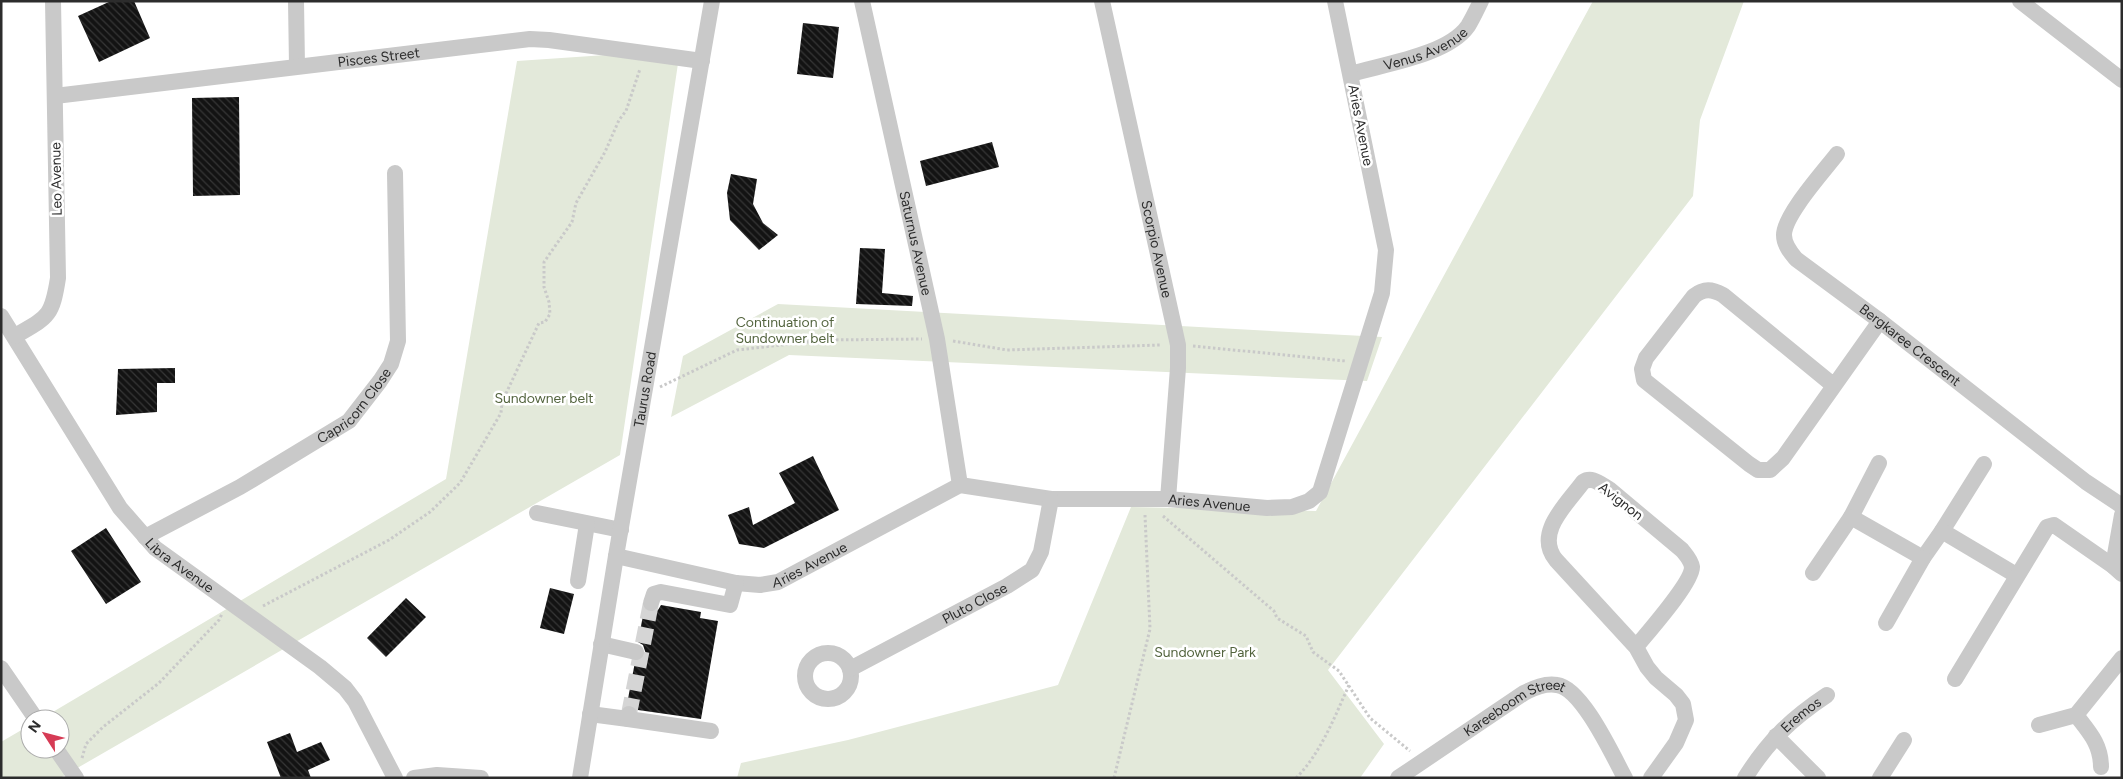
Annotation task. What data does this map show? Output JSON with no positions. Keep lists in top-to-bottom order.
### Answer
{
  "streets": {
    "street": [
      "Venus Avenue",
      "Pisces Street",
      "Aries Avenue",
      "Leo Avenue",
      "Saturnus Avenue",
      "Scorpio Avenue",
      "Bergkaree Crescent",
      "Taurus Road",
      "Capricorn Close",
      "Avignon",
      "Libra Avenue",
      "Pluto Close",
      "Kareeboom Street",
      "Eremos"
    ]
  },
  "crossings": [
    ["Venus Avenue", "Aries Avenue"],
    ["Pisces Street", "Leo Avenue"],
    ["Pisces Street", "Taurus Road"],
    ["Aries Avenue", "Saturnus Avenue"],
    ["Aries Avenue", "Scorpio Avenue"],
    ["Aries Avenue", "Taurus Road"],
    ["Aries Avenue", "Pluto Close"],
    ["Leo Avenue", "Libra Avenue"],
    ["Capricorn Close", "Libra Avenue"]
  ],
  "parks": ["Continuation of Sundowner belt", "Sundowner belt", "Sundowner Park"],
  "north": "top left"
}
